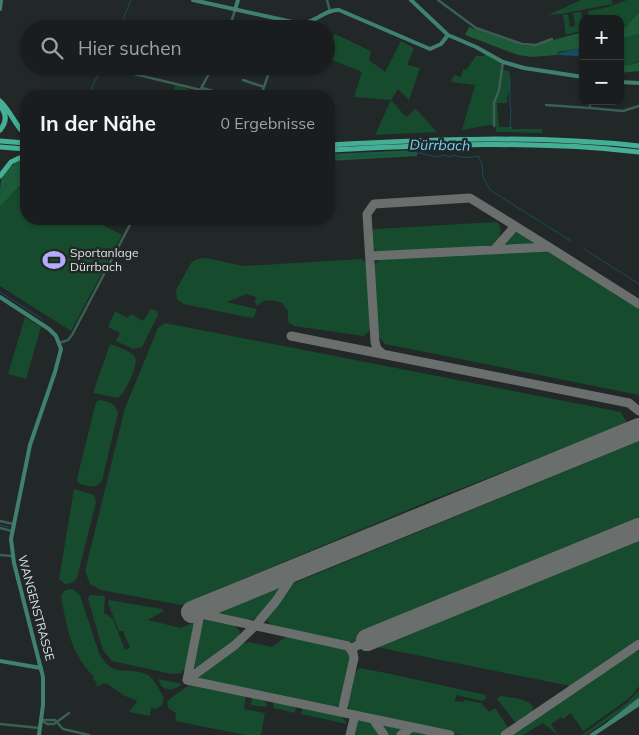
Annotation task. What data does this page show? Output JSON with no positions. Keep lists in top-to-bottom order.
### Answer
{
  "streets": {
    "main road": ["WANGENSTRASSE"]
  },
  "water": ["Dürrbach"],
  "places": {
    "sports": ["Sportanlage Dürrbach"]
  },
  "page": {
    "map_buttons": ["+", "−"],
    "search": "Hier suchen",
    "heading": ["In der Nähe", "0 Ergebnisse"]
  }
}
